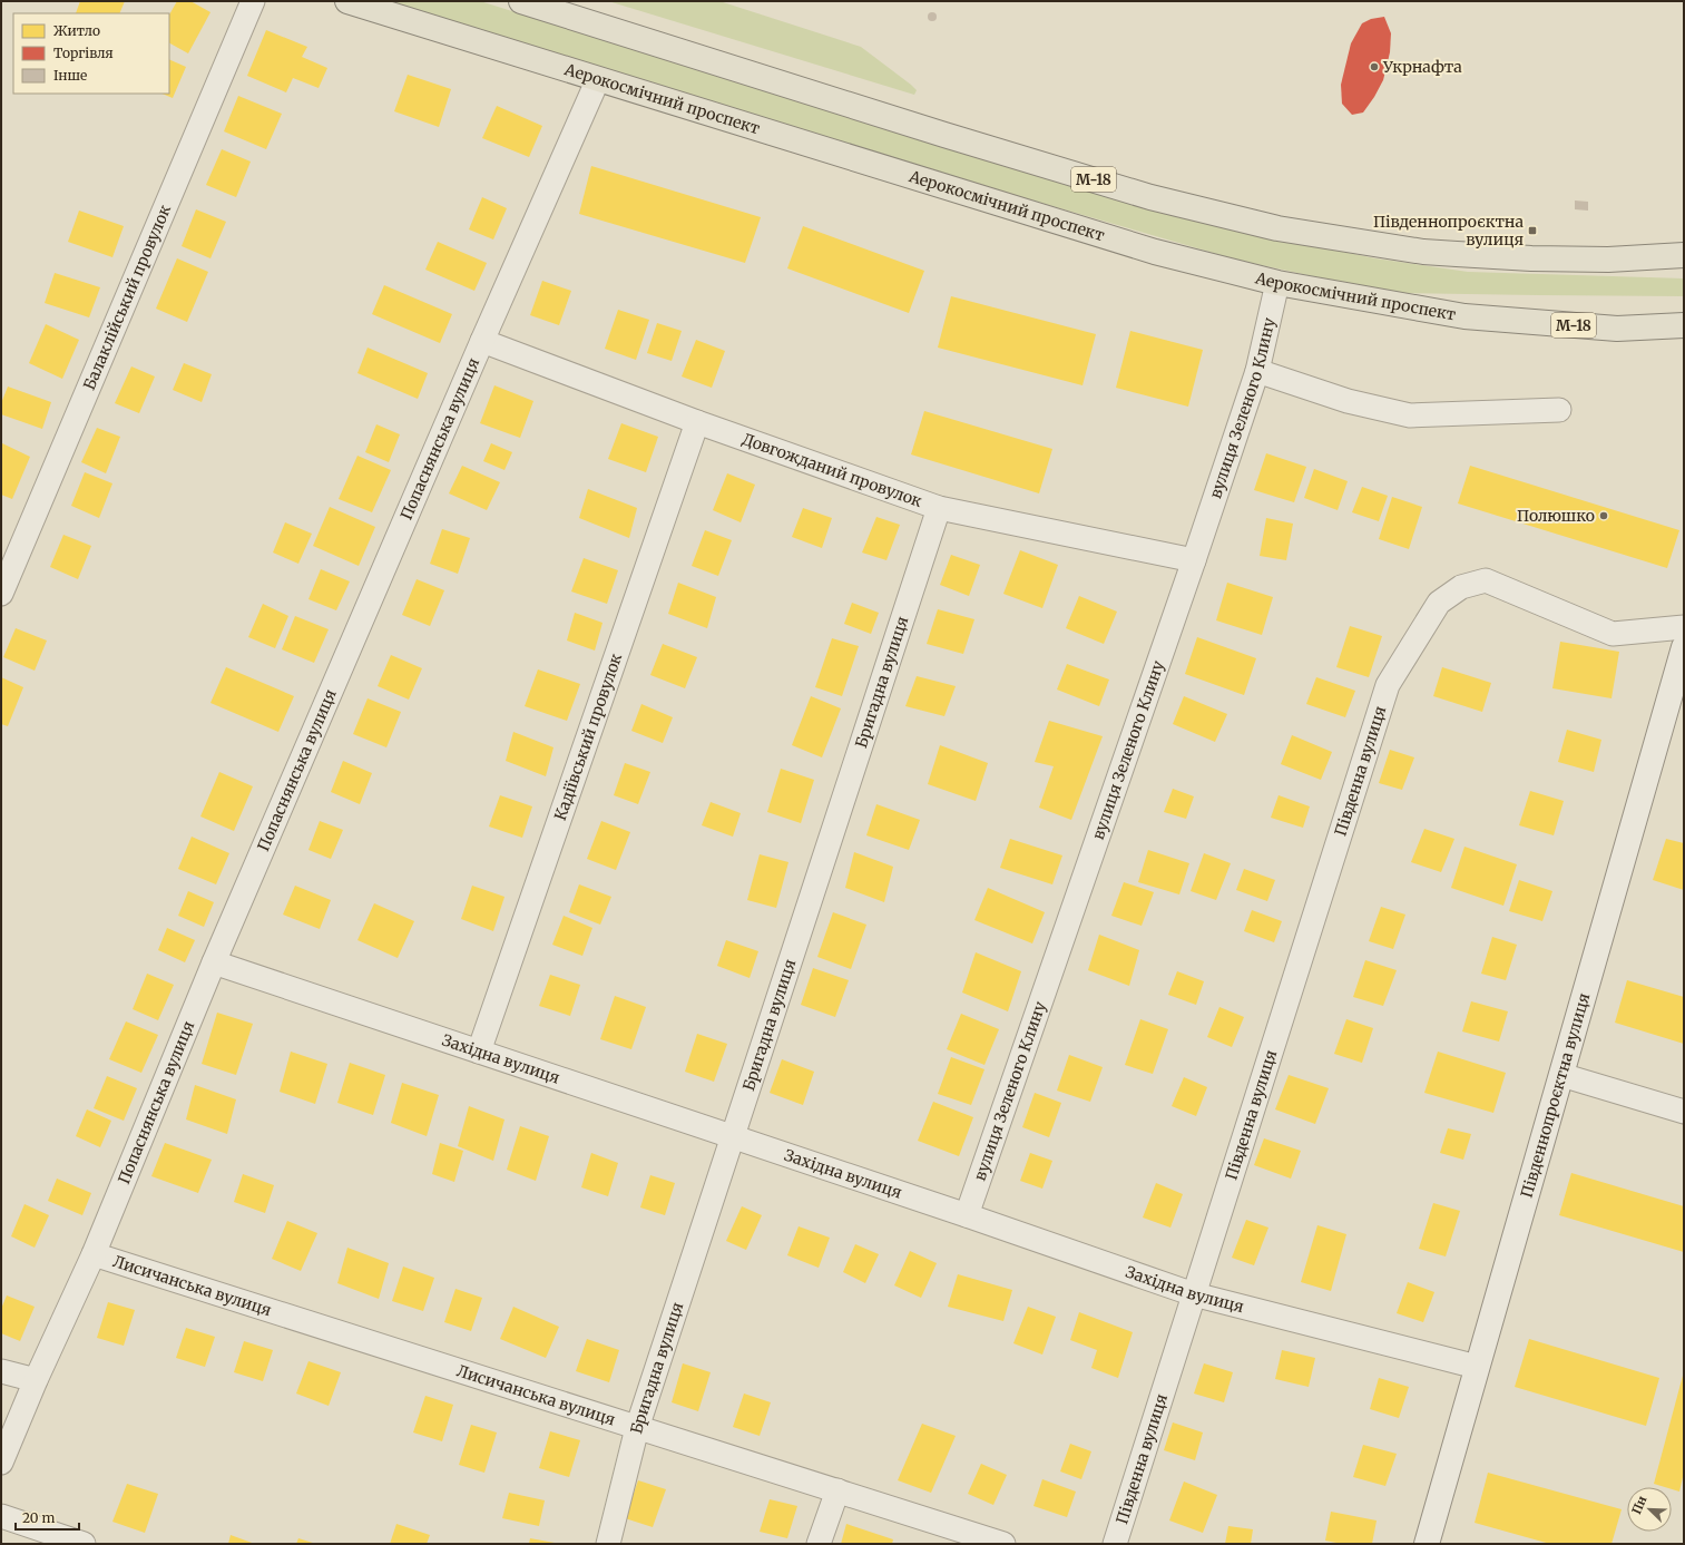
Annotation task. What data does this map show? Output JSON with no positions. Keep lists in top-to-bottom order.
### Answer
{
  "streets": {
    "main road": ["Аерокосмічний проспект", "М-18", "Південнопроєктна вулиця"],
    "street": [
      "Балаклійський провулок",
      "вулиця Зеленого Клину",
      "Попаснянська вулиця",
      "Довгожданий провулок",
      "Бригадна вулиця",
      "Кадіївський провулок",
      "Південна вулиця",
      "Західна вулиця",
      "Лисичанська вулиця"
    ]
  },
  "crossings": [
    ["Аерокосмічний проспект", "вулиця Зеленого Клину"],
    ["Аерокосмічний проспект", "Попаснянська вулиця"],
    ["вулиця Зеленого Клину", "Довгожданий провулок"],
    ["вулиця Зеленого Клину", "Західна вулиця"],
    ["Попаснянська вулиця", "Довгожданий провулок"],
    ["Попаснянська вулиця", "Західна вулиця"],
    ["Попаснянська вулиця", "Лисичанська вулиця"],
    ["Довгожданий провулок", "Бригадна вулиця"],
    ["Довгожданий провулок", "Кадіївський провулок"],
    ["Бригадна вулиця", "Західна вулиця"],
    ["Бригадна вулиця", "Лисичанська вулиця"],
    ["Кадіївський провулок", "Західна вулиця"],
    ["Південна вулиця", "Західна вулиця"],
    ["Західна вулиця", "Південнопроєктна вулиця"]
  ],
  "places": {
    "other": ["Укрнафта", "Полюшко"],
    "transit": ["Південнопроєктна вулиця"]
  },
  "legend": ["Житло", "Торгівля", "Інше"],
  "scale_bar": "20 m",
  "north": "top left"
}
